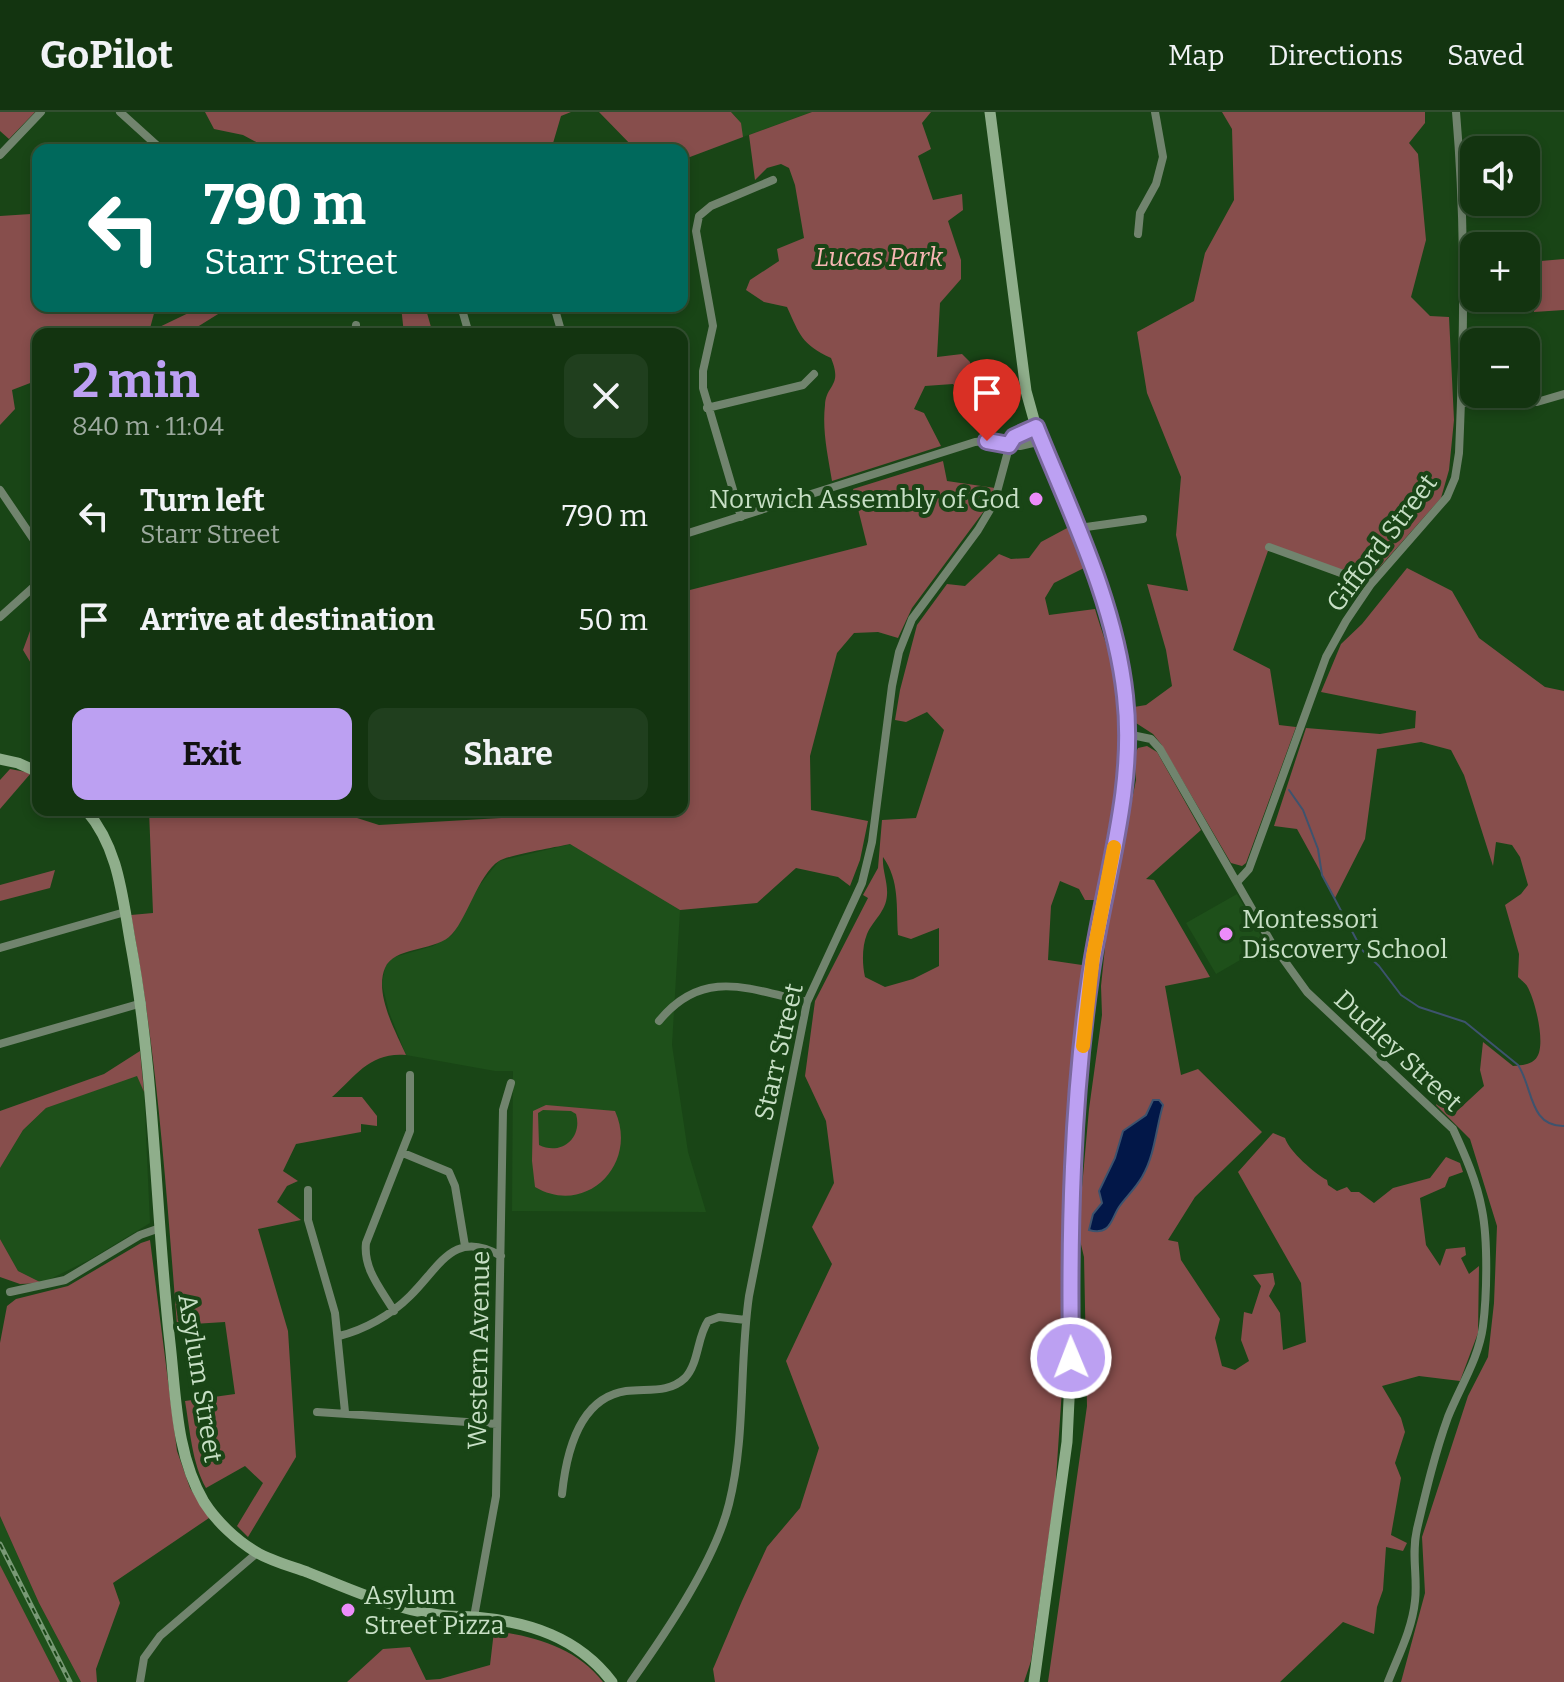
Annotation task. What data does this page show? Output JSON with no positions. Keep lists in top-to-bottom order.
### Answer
{
  "streets": {
    "main road": ["Asylum Street"],
    "street": [
      "Gifford Street",
      "Dudley Street",
      "Starr Street",
      "Western Avenue"
    ]
  },
  "crossings": [
    ["Gifford Street", "Dudley Street"],
    ["Western Avenue", "Asylum Street"]
  ],
  "parks": ["Lucas Park"],
  "places": ["Norwich Assembly of God", "Montessori Discovery School", "Asylum Street Pizza"],
  "page": {
    "header": "GoPilot",
    "nav": ["Map", "Directions", "Saved"],
    "map_buttons": ["+", "−"],
    "turn": ["790 m", "Starr Street"],
    "heading": ["2 min", "840 m · 11:04"],
    "list": [
      {
        "name": "Turn left",
        "note": "Starr Street",
        "value": "790 m"
      },
      {
        "name": "Arrive at destination",
        "value": "50 m"
      }
    ],
    "buttons": ["Exit", "Share"]
  }
}
